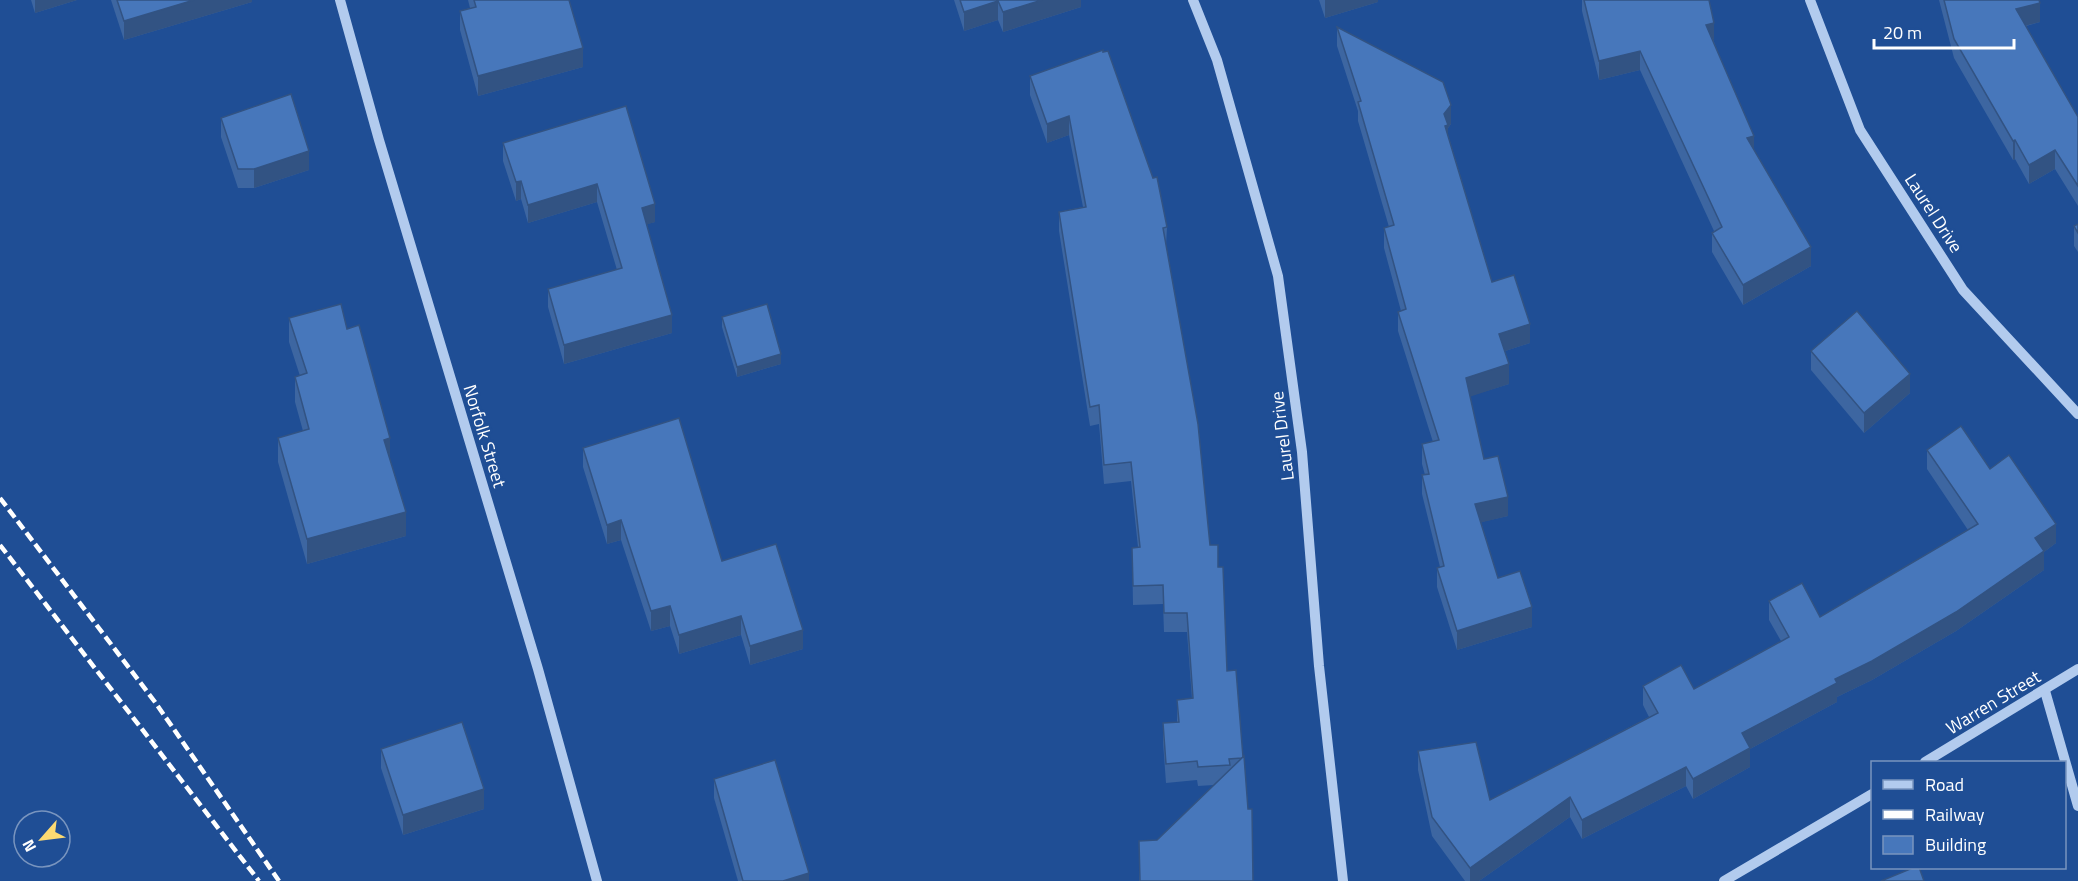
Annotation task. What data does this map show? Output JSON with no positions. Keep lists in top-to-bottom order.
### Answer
{
  "streets": {
    "street": ["Laurel Drive", "Norfolk Street", "Warren Street"]
  },
  "legend": ["Road", "Railway", "Building"],
  "scale_bar": "20 m",
  "north": "bottom left"
}
